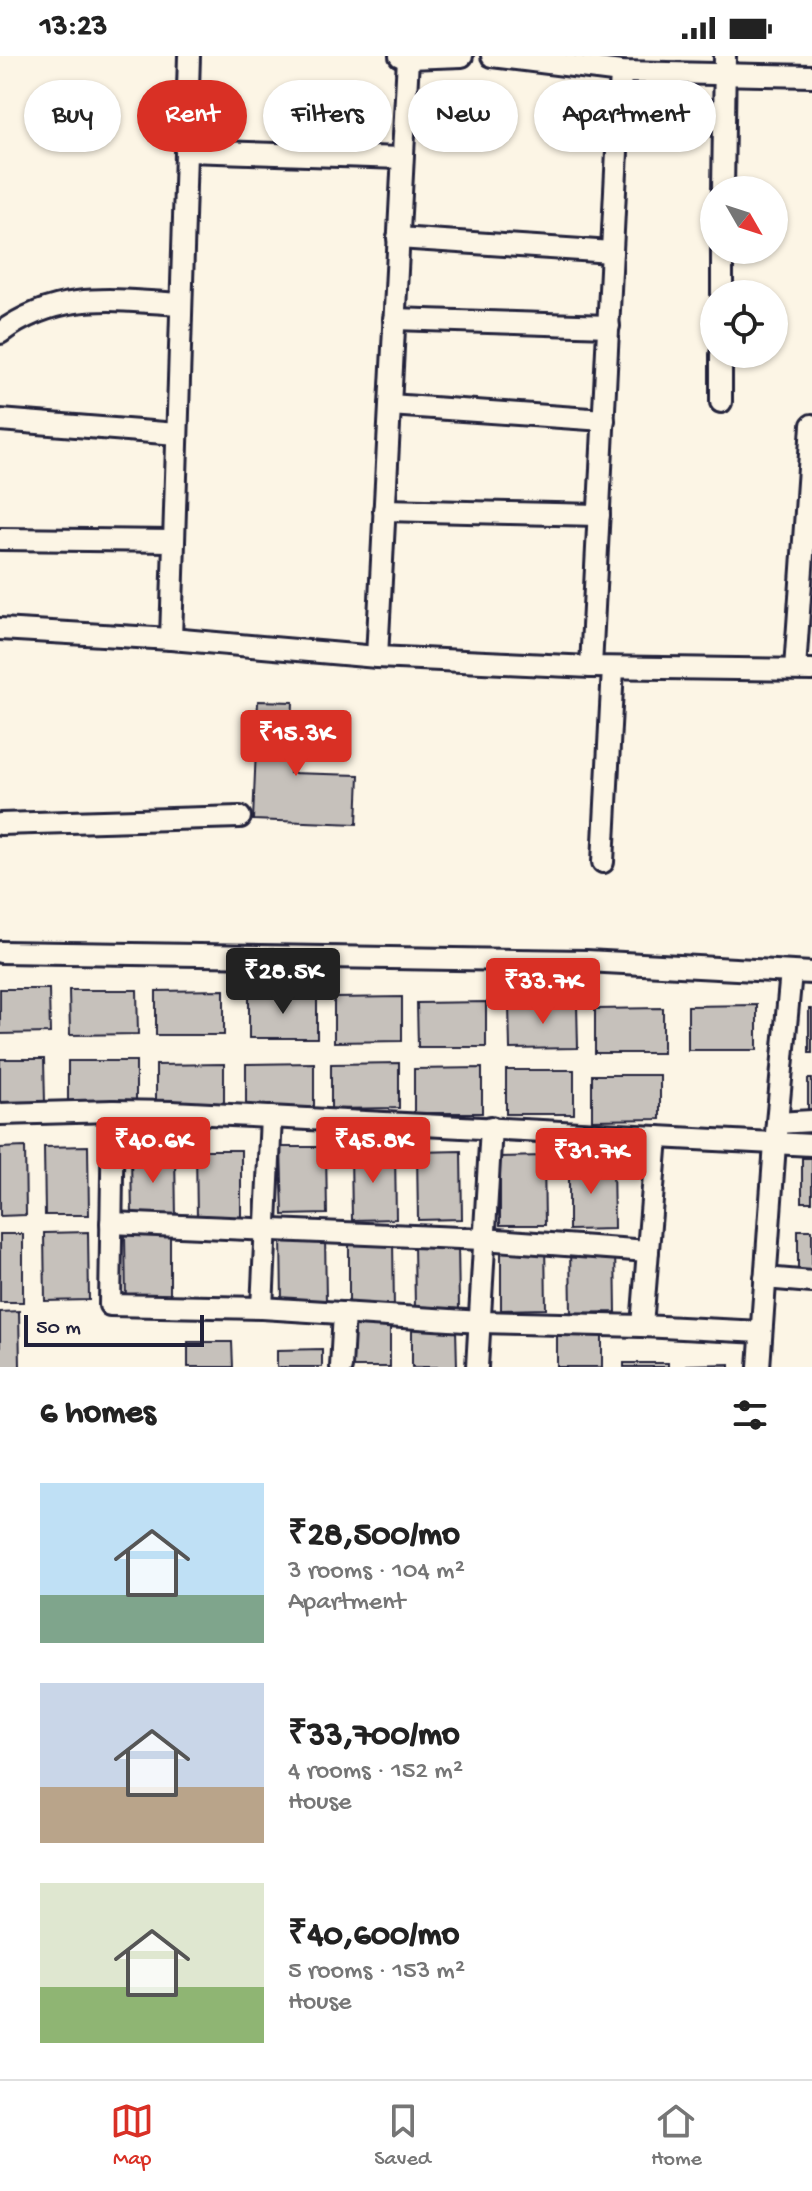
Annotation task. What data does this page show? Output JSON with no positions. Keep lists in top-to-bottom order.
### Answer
{
  "scale_bar": "50 m",
  "north": "bottom right",
  "page": {
    "status": "13:23",
    "chip": [
      "Buy",
      "Rent",
      "Filters",
      "New",
      "Apartment"
    ],
    "price": [
      "₹15.3K",
      "₹28.5K",
      "₹33.7K",
      "₹40.6K",
      "₹45.8K",
      "₹31.7K"
    ],
    "scale": "50 m",
    "heading": "6 homes",
    "list": [
      {
        "name": "₹28,500/mo",
        "note": "3 rooms · 104 m² · Apartment"
      },
      {
        "name": "₹33,700/mo",
        "note": "4 rooms · 152 m² · House"
      },
      {
        "name": "₹40,600/mo",
        "note": "5 rooms · 153 m² · House"
      }
    ],
    "tabs": ["Map", "Saved", "Home"]
  }
}
